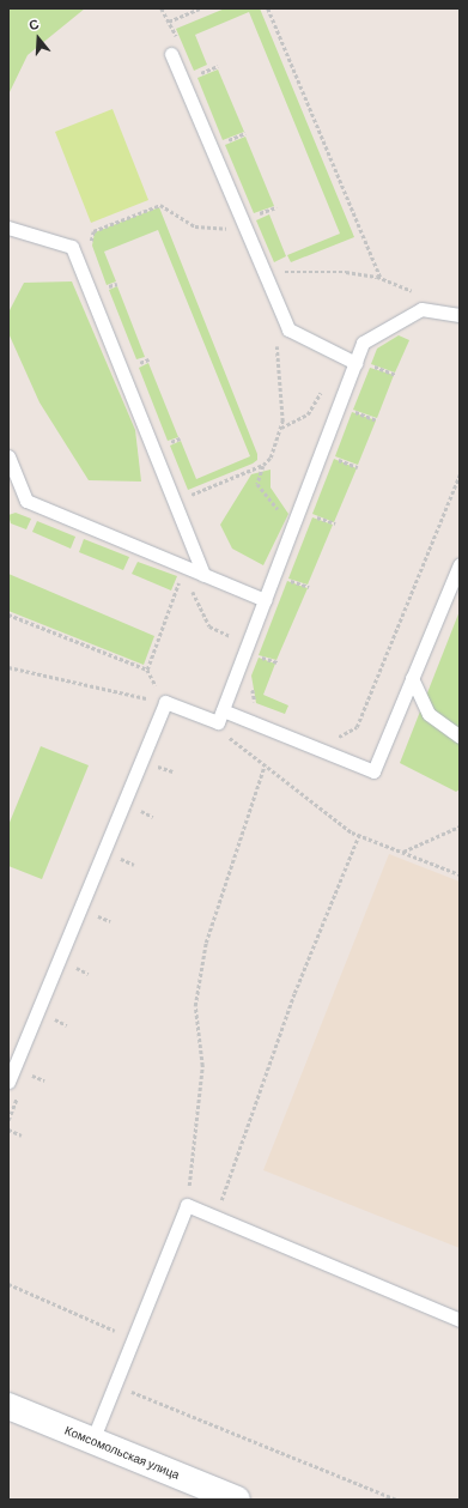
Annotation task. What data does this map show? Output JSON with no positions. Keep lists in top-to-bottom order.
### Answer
{
  "streets": {
    "main road": ["Комсомольская улица"]
  },
  "north": "top"
}
